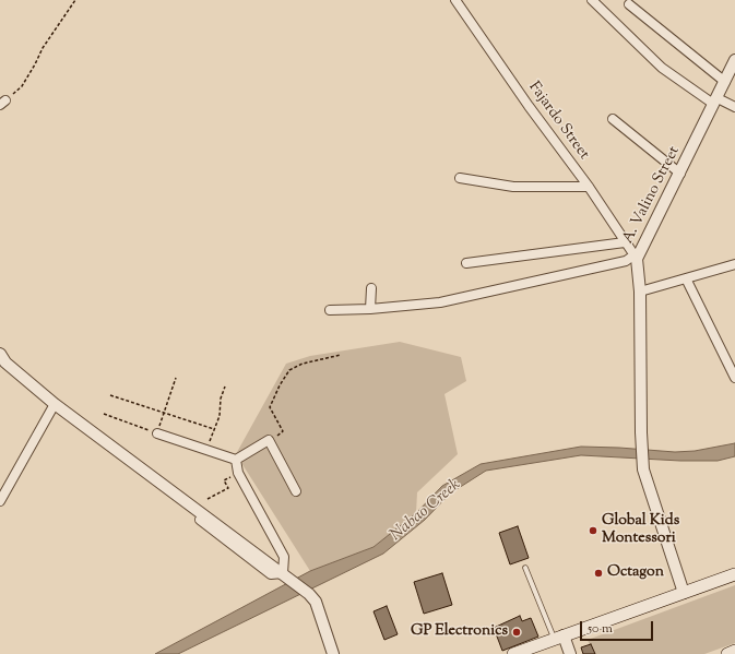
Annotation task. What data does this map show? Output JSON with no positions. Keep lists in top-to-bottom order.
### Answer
{
  "streets": {
    "street": ["Fajardo Street", "A. Valino Street"]
  },
  "crossings": [
    ["Fajardo Street", "A. Valino Street"]
  ],
  "water": ["Nabao Creek"],
  "places": ["Global Kids Montessori", "Octagon", "GP Electronics"],
  "scale_bar": "50 m"
}
